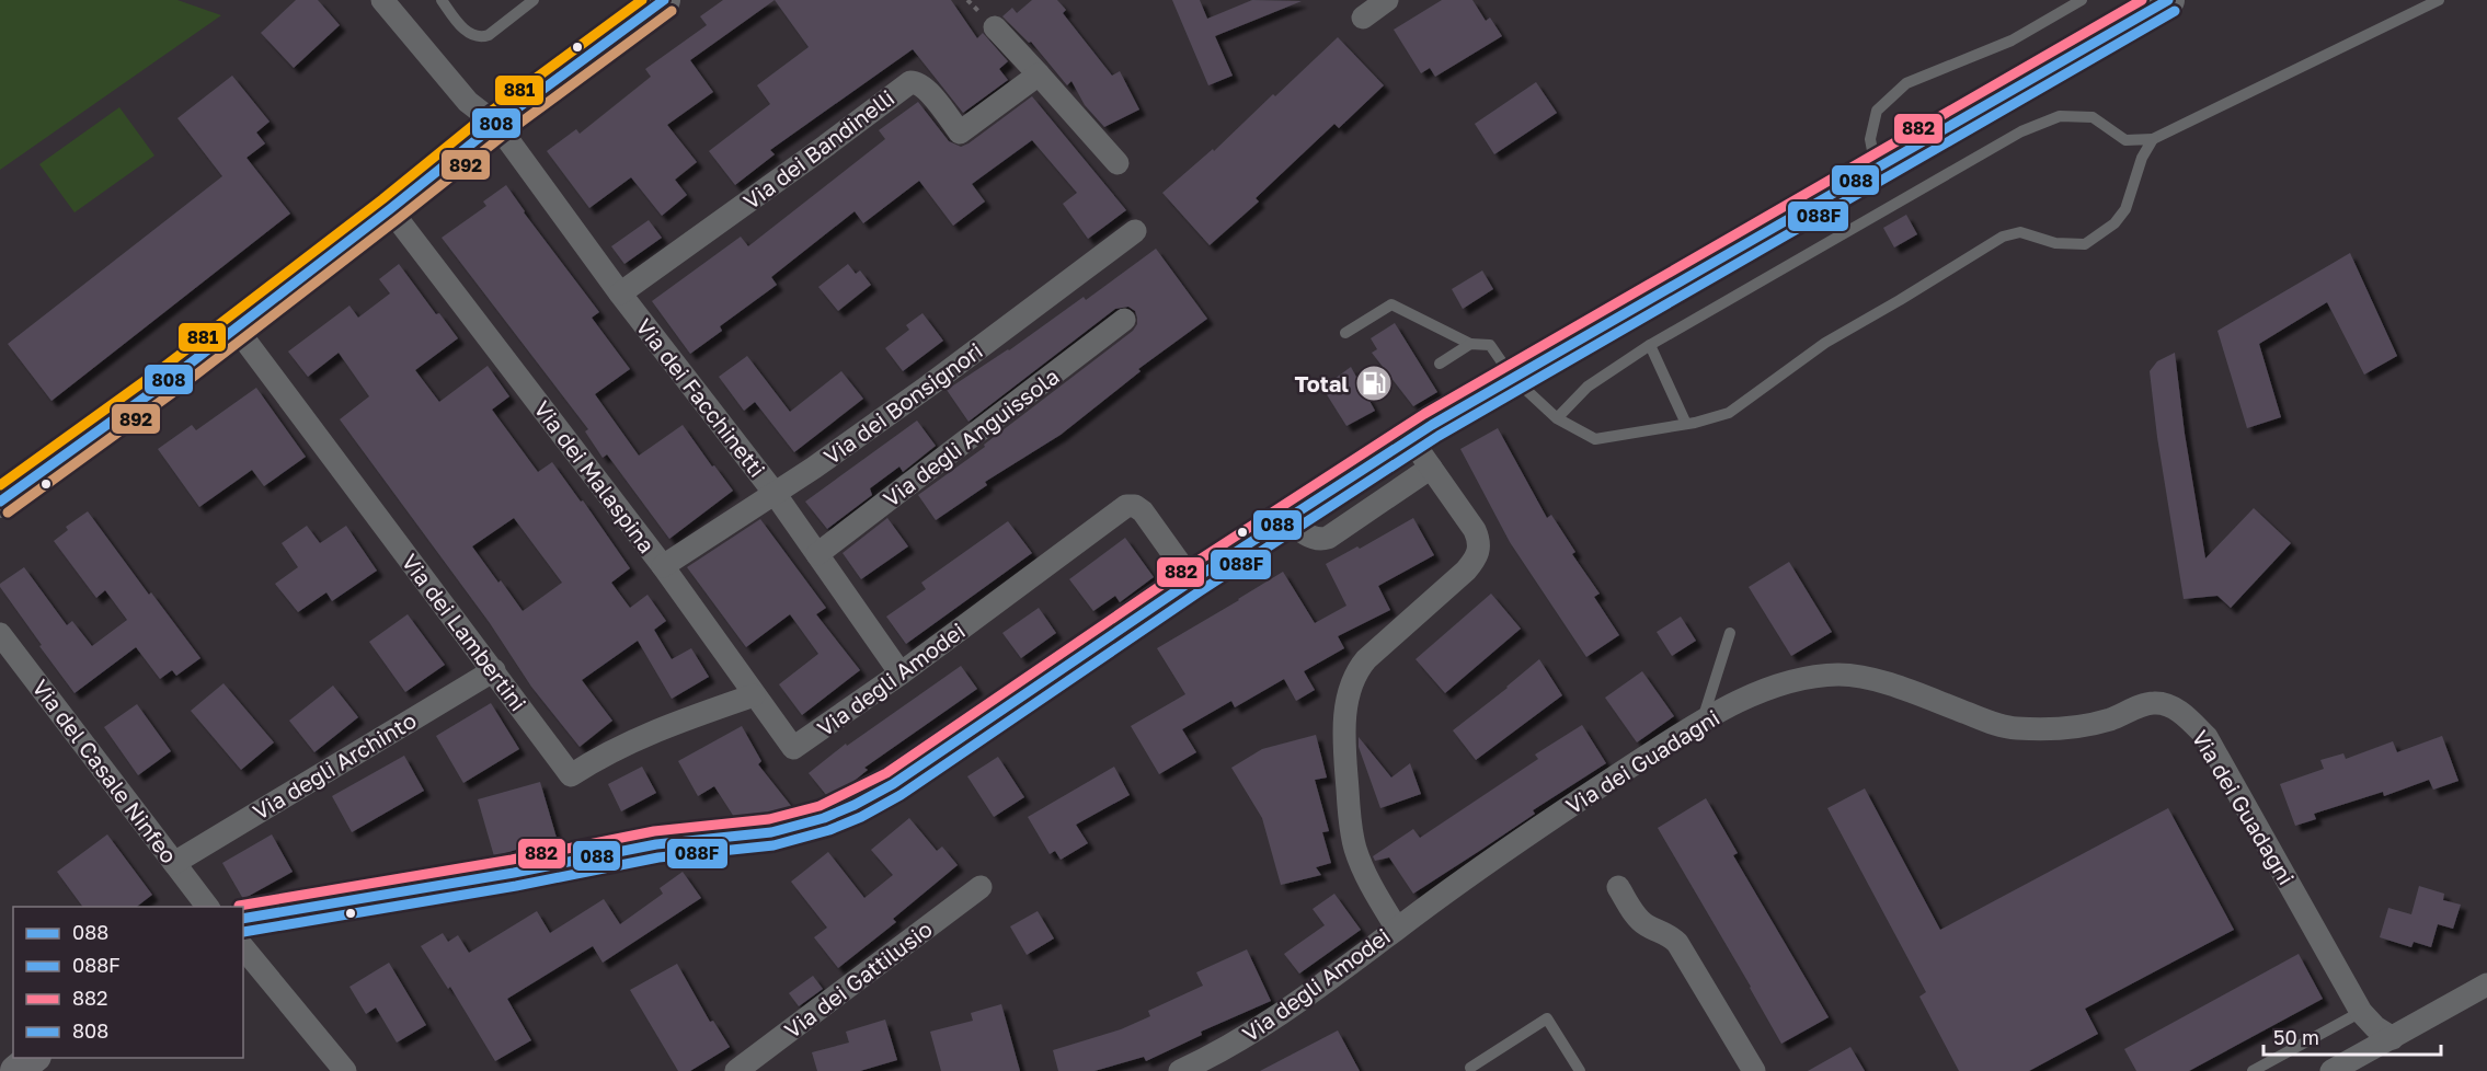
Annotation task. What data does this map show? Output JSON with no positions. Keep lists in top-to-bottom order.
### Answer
{
  "streets": {
    "street": [
      "Via dei Bandinelli",
      "Via dei Facchinetti",
      "Via dei Bonsignori",
      "Via degli Anguissola",
      "Via dei Malaspina",
      "Via dei Lambertini",
      "Via degli Amodei",
      "Via dei Guadagni",
      "Via degli Archinto",
      "Via del Casale Ninfeo",
      "Via dei Gattilusio"
    ]
  },
  "crossings": [
    ["Via dei Bandinelli", "Via dei Facchinetti"],
    ["Via dei Facchinetti", "Via dei Bonsignori"],
    ["Via dei Facchinetti", "Via degli Anguissola"],
    ["Via dei Facchinetti", "Via degli Amodei"],
    ["Via dei Bonsignori", "Via dei Malaspina"],
    ["Via dei Malaspina", "Via dei Lambertini"],
    ["Via dei Malaspina", "Via degli Amodei"],
    ["Via dei Lambertini", "Via degli Archinto"],
    ["Via degli Amodei", "Via dei Guadagni"],
    ["Via degli Archinto", "Via del Casale Ninfeo"]
  ],
  "places": {
    "fuel station": ["Total"]
  },
  "lines": [
    "transit line 088",
    "transit line 882",
    "transit line 808",
    "transit line 881",
    "transit line 088F",
    "transit line 892"
  ],
  "legend": [
    "088",
    "088F",
    "882",
    "808"
  ],
  "scale_bar": "50 m"
}
